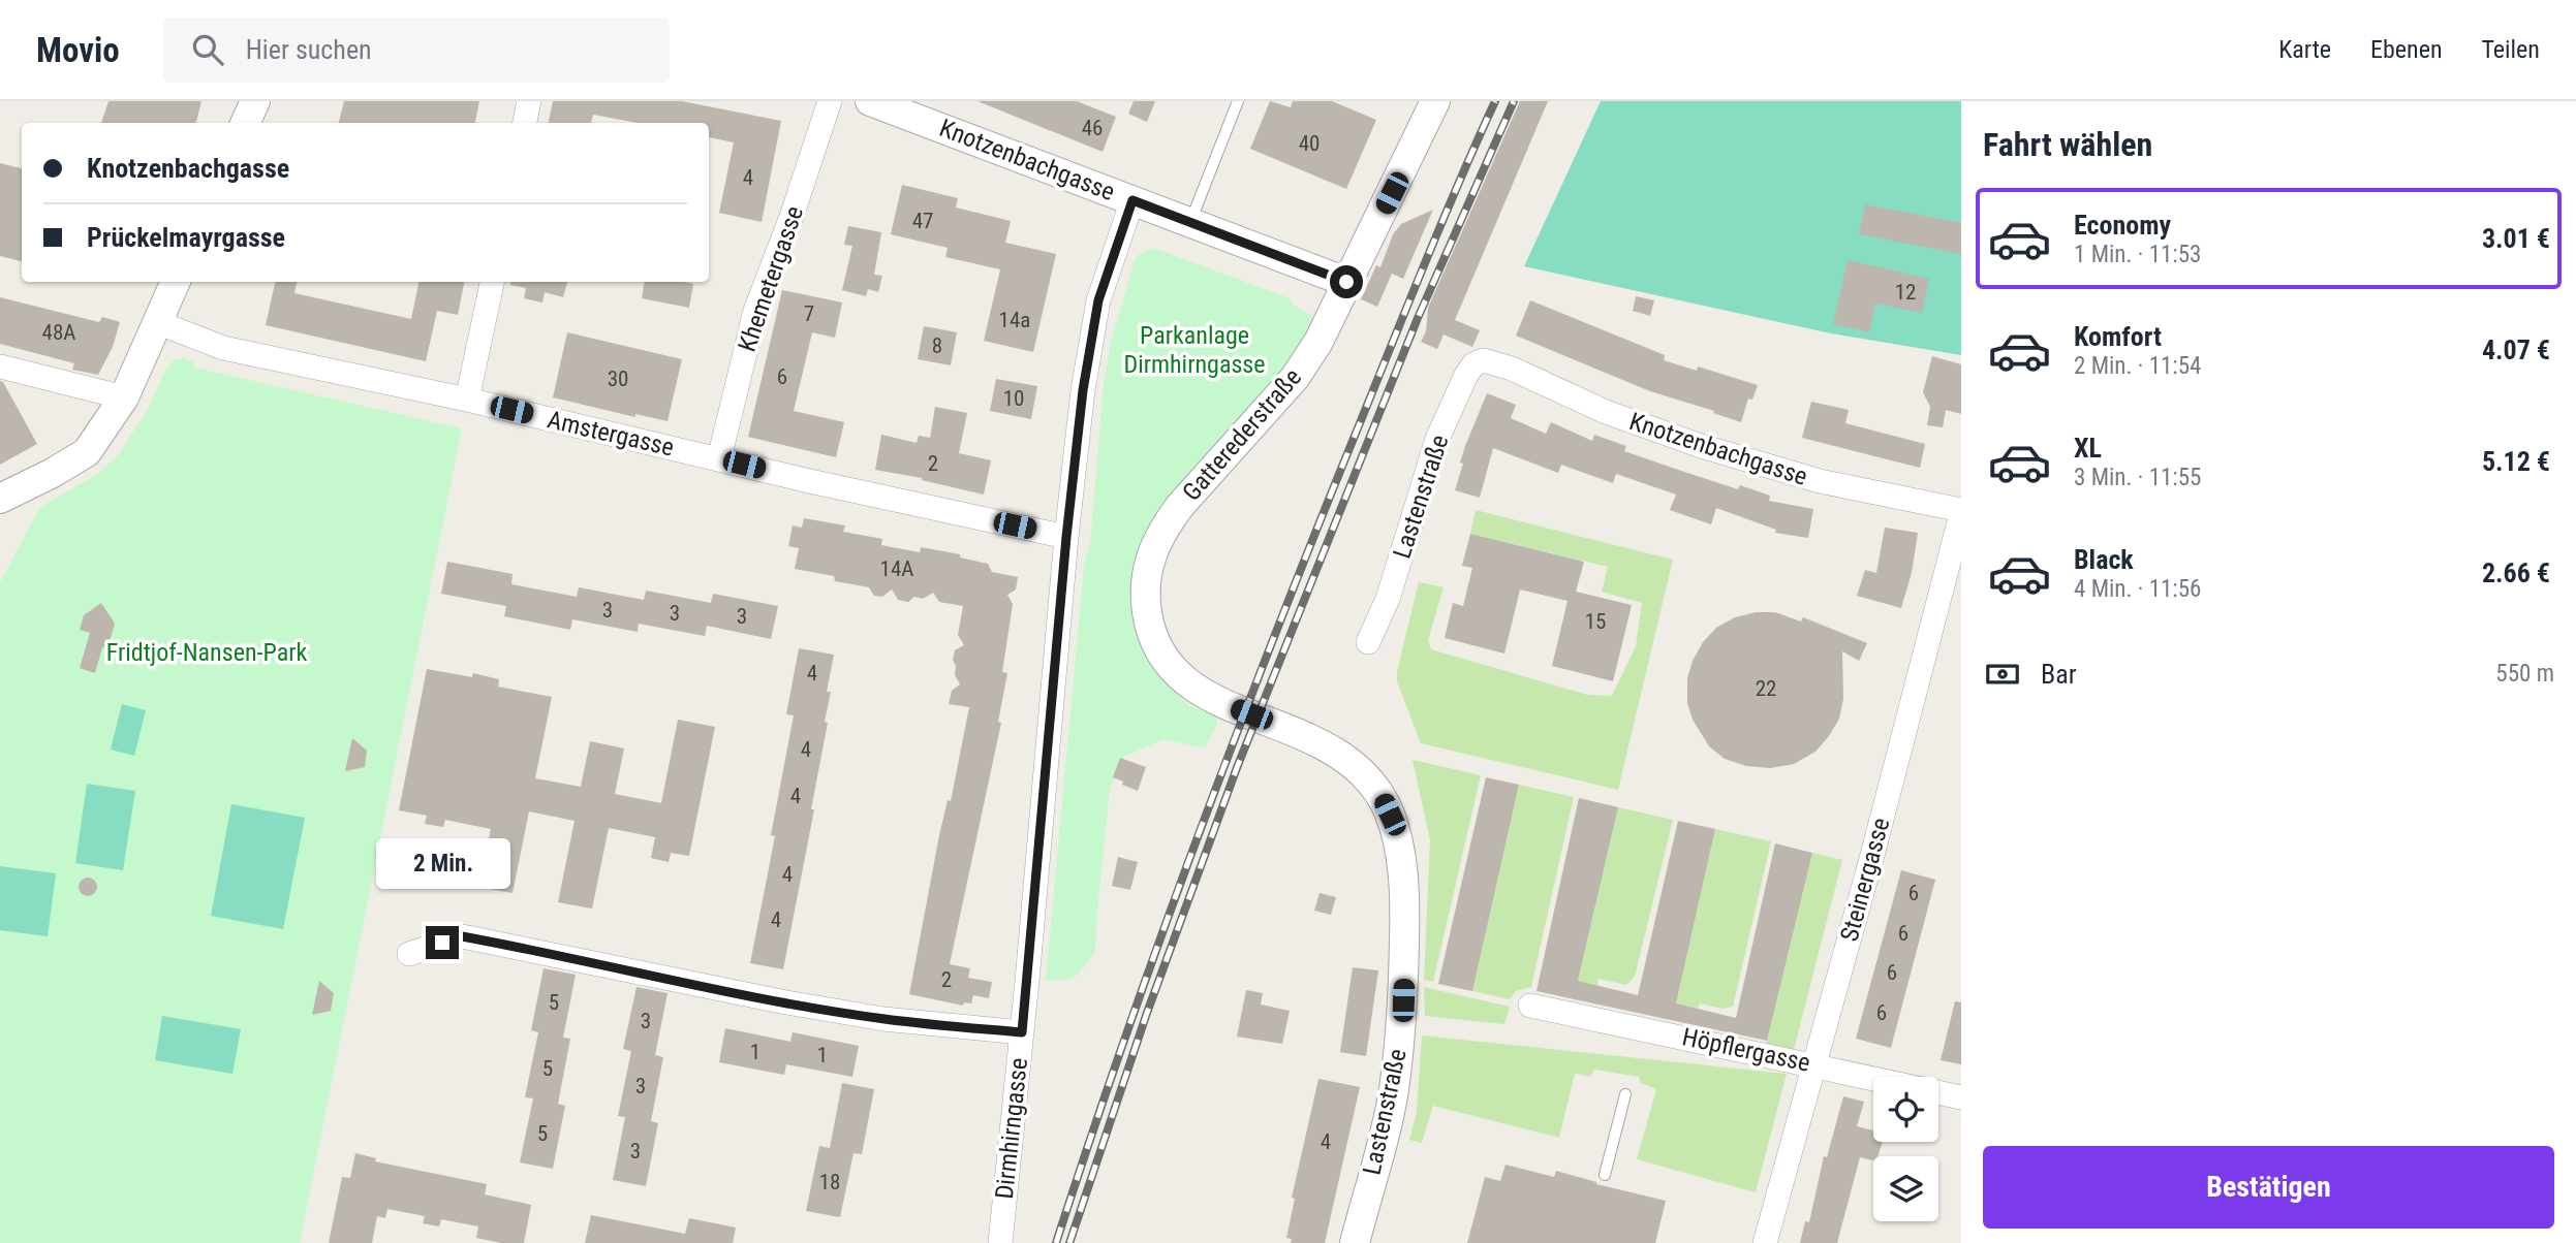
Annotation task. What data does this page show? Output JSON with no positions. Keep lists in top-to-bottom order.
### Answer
{
  "streets": {
    "street": [
      "Knotzenbachgasse",
      "Khemetergasse",
      "Amstergasse",
      "Gatterederstraße",
      "Lastenstraße",
      "Steinergasse",
      "Höpflergasse",
      "Dirmhirngasse"
    ]
  },
  "crossings": [
    ["Knotzenbachgasse", "Gatterederstraße"],
    ["Knotzenbachgasse", "Lastenstraße"],
    ["Knotzenbachgasse", "Steinergasse"],
    ["Knotzenbachgasse", "Dirmhirngasse"],
    ["Khemetergasse", "Amstergasse"],
    ["Amstergasse", "Dirmhirngasse"],
    ["Gatterederstraße", "Lastenstraße"],
    ["Steinergasse", "Höpflergasse"]
  ],
  "parks": ["Parkanlage Dirmhirngasse", "Fridtjof-Nansen-Park"],
  "house_numbers": [
    "46",
    "40",
    "4",
    "47",
    "12",
    "7",
    "14a",
    "48A",
    "8",
    "6",
    "30",
    "10",
    "2",
    "14A",
    "3",
    "3",
    "3",
    "15",
    "4",
    "22",
    "4",
    "4",
    "4",
    "6",
    "4",
    "6",
    "6",
    "2",
    "5",
    "6",
    "3",
    "1",
    "1",
    "5",
    "3",
    "5",
    "4",
    "3",
    "18"
  ],
  "page": {
    "header": "Movio",
    "search": "Hier suchen",
    "nav": ["Karte", "Ebenen", "Teilen"],
    "heading": "Fahrt wählen",
    "banner": ["Knotzenbachgasse", "Prückelmayrgasse"],
    "list": [
      {
        "name": "Economy",
        "note": "1 Min. · 11:53",
        "value": "3.01 €"
      },
      {
        "name": "Komfort",
        "note": "2 Min. · 11:54",
        "value": "4.07 €"
      },
      {
        "name": "XL",
        "note": "3 Min. · 11:55",
        "value": "5.12 €"
      },
      {
        "name": "Black",
        "note": "4 Min. · 11:56",
        "value": "2.66 €"
      }
    ],
    "pay": ["Bar", "550 m"],
    "bubble": "2 Min.",
    "buttons": "Bestätigen"
  }
}
